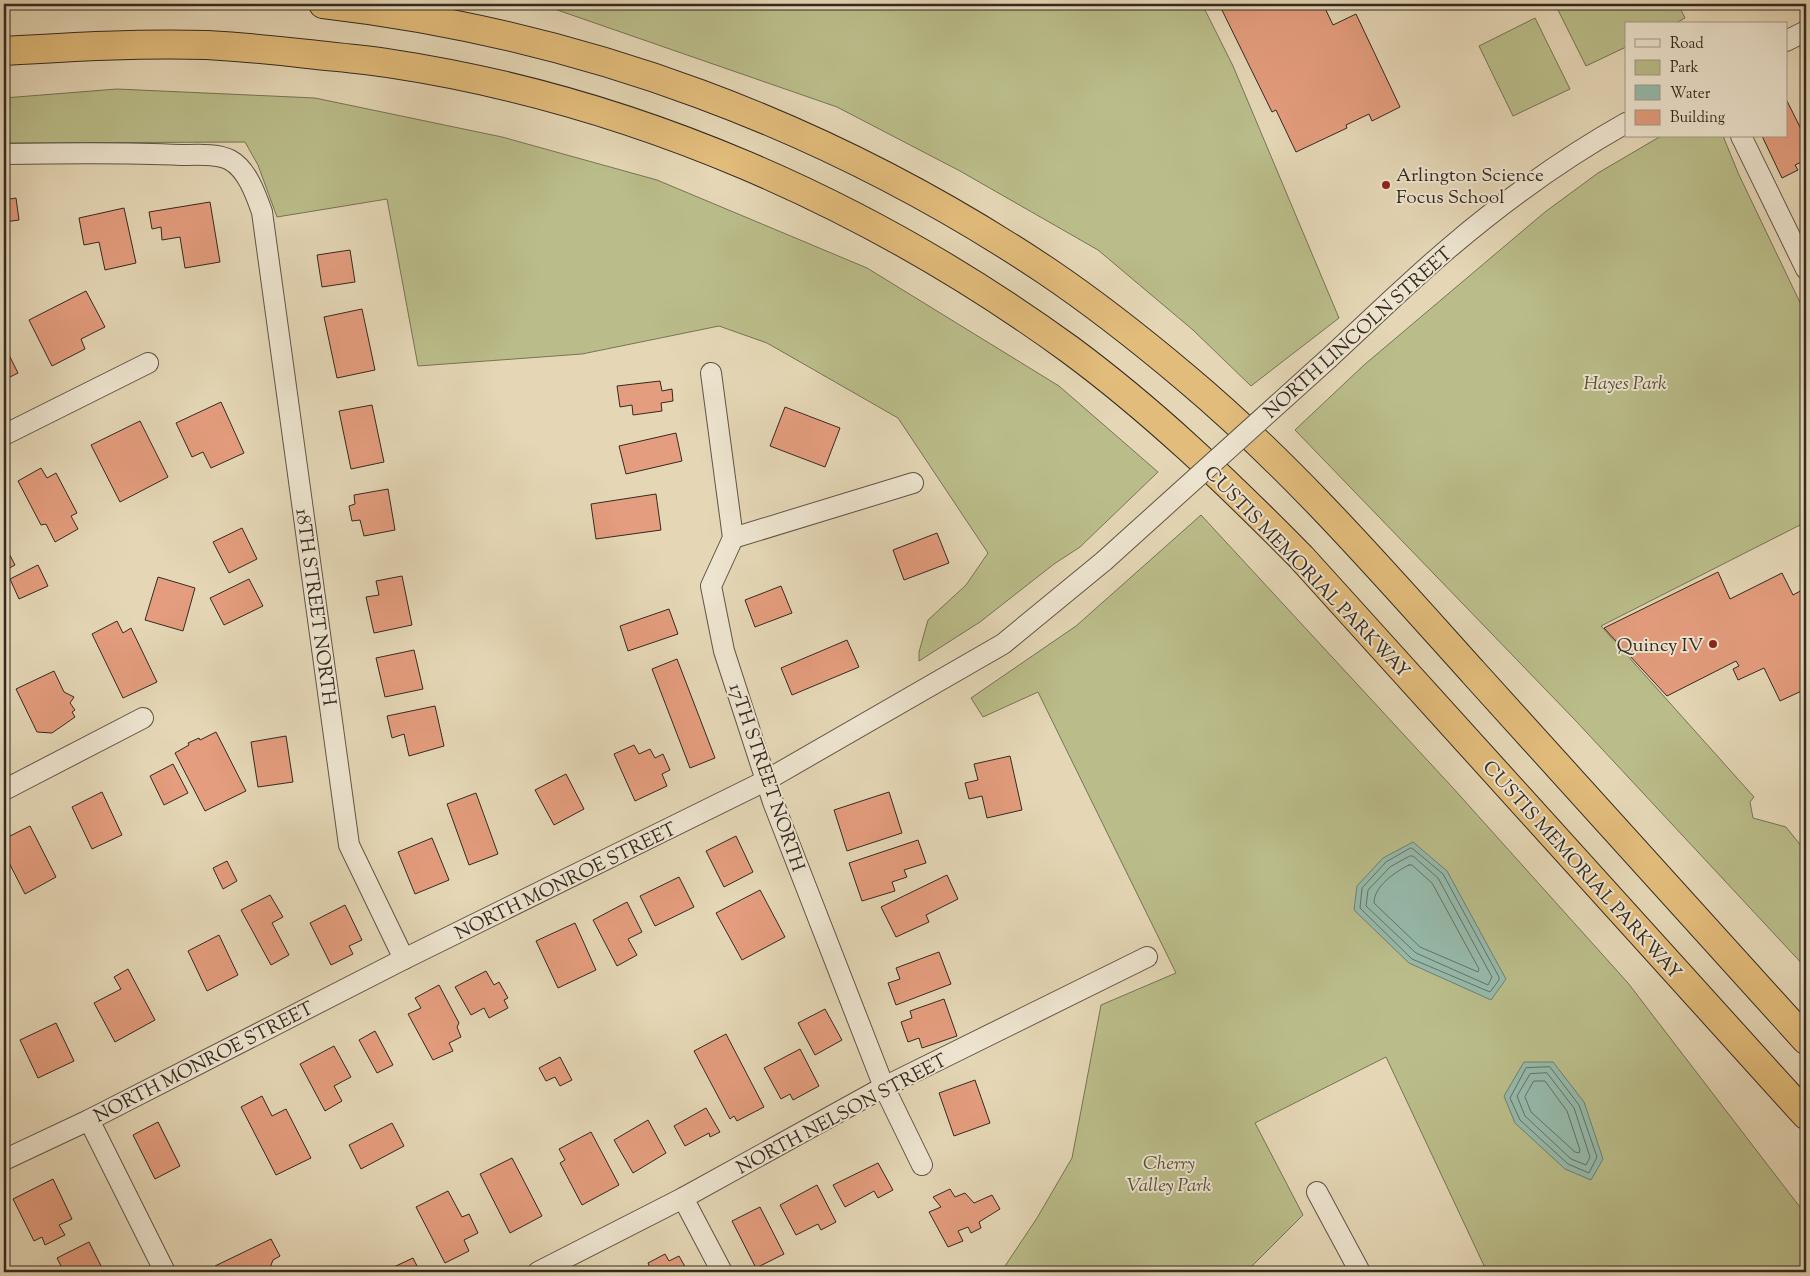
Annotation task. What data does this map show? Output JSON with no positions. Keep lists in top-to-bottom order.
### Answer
{
  "streets": {
    "highway": ["CUSTIS MEMORIAL PARKWAY"],
    "street": [
      "NORTH LINCOLN STREET",
      "18TH STREET NORTH",
      "17TH STREET NORTH",
      "NORTH MONROE STREET",
      "NORTH NELSON STREET"
    ]
  },
  "crossings": [
    ["NORTH LINCOLN STREET", "NORTH MONROE STREET"],
    ["18TH STREET NORTH", "NORTH MONROE STREET"],
    ["17TH STREET NORTH", "NORTH MONROE STREET"],
    ["17TH STREET NORTH", "NORTH NELSON STREET"]
  ],
  "parks": ["Hayes Park", "Cherry Valley Park"],
  "places": ["Arlington Science Focus School", "Quincy IV"],
  "legend": [
    "Road",
    "Park",
    "Water",
    "Building"
  ]
}
